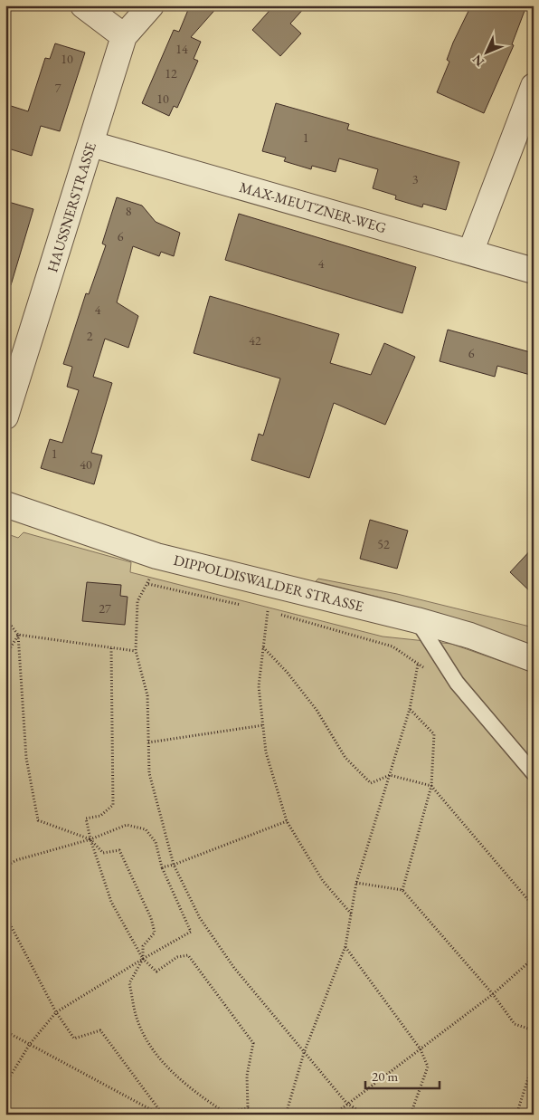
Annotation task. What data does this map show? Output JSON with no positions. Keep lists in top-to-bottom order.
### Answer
{
  "streets": {
    "street": ["HAUSSNERSTRASSE", "MAX-MEUTZNER-WEG", "DIPPOLDISWALDER STRASSE"]
  },
  "crossings": [
    ["HAUSSNERSTRASSE", "MAX-MEUTZNER-WEG"]
  ],
  "house_numbers": [
    "14",
    "10",
    "12",
    "7",
    "10",
    "1",
    "3",
    "8",
    "6",
    "4",
    "4",
    "2",
    "42",
    "6",
    "1",
    "40",
    "52",
    "27"
  ],
  "scale_bar": "20 m",
  "north": "bottom left"
}
